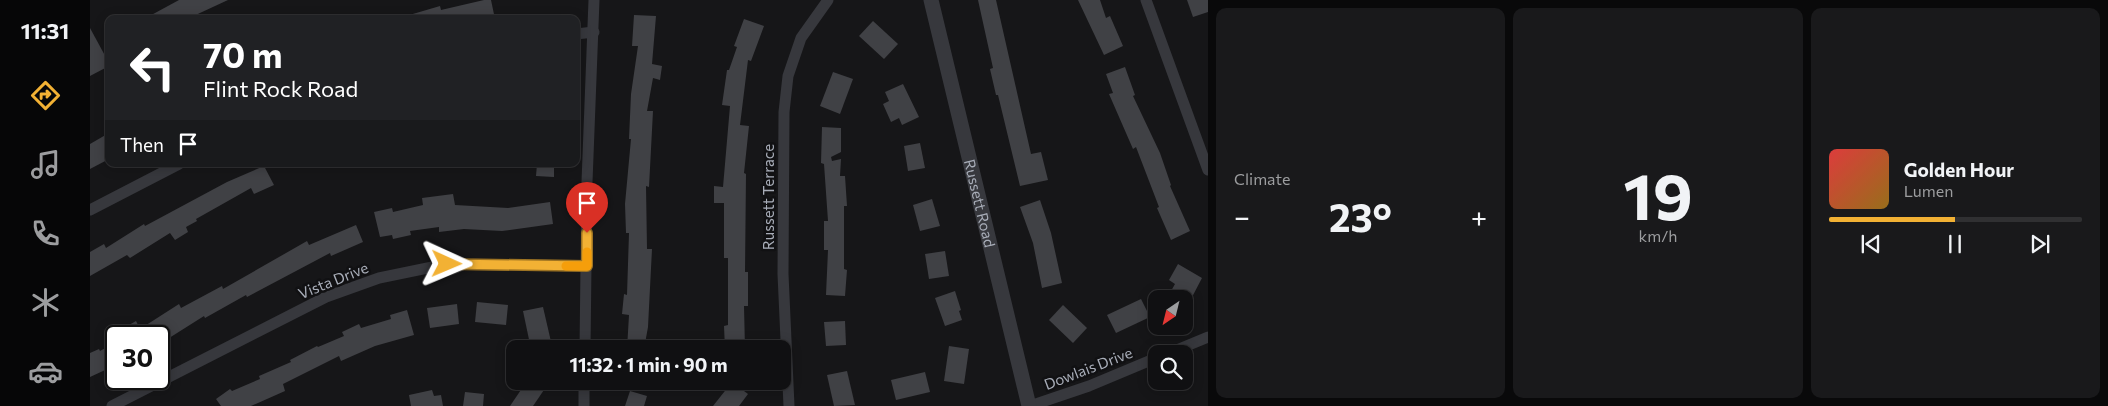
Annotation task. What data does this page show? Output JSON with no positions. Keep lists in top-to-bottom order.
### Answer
{
  "streets": {
    "street": [
      "Russett Terrace",
      "Russett Road",
      "Vista Drive",
      "Dowlais Drive"
    ]
  },
  "crossings": [
    ["Russett Road", "Dowlais Drive"]
  ],
  "north": "bottom left",
  "page": {
    "tabs": "11:31",
    "tile": [
      "Climate",
      ["19", "km/h"]
    ],
    "turn": ["70 m", "Flint Rock Road"],
    "then": "Then",
    "song": ["Golden Hour", "Lumen"],
    "heat": ["−", "23°", "+"],
    "limit": "30",
    "trip": "11:32 · 1 min · 90 m"
  }
}
